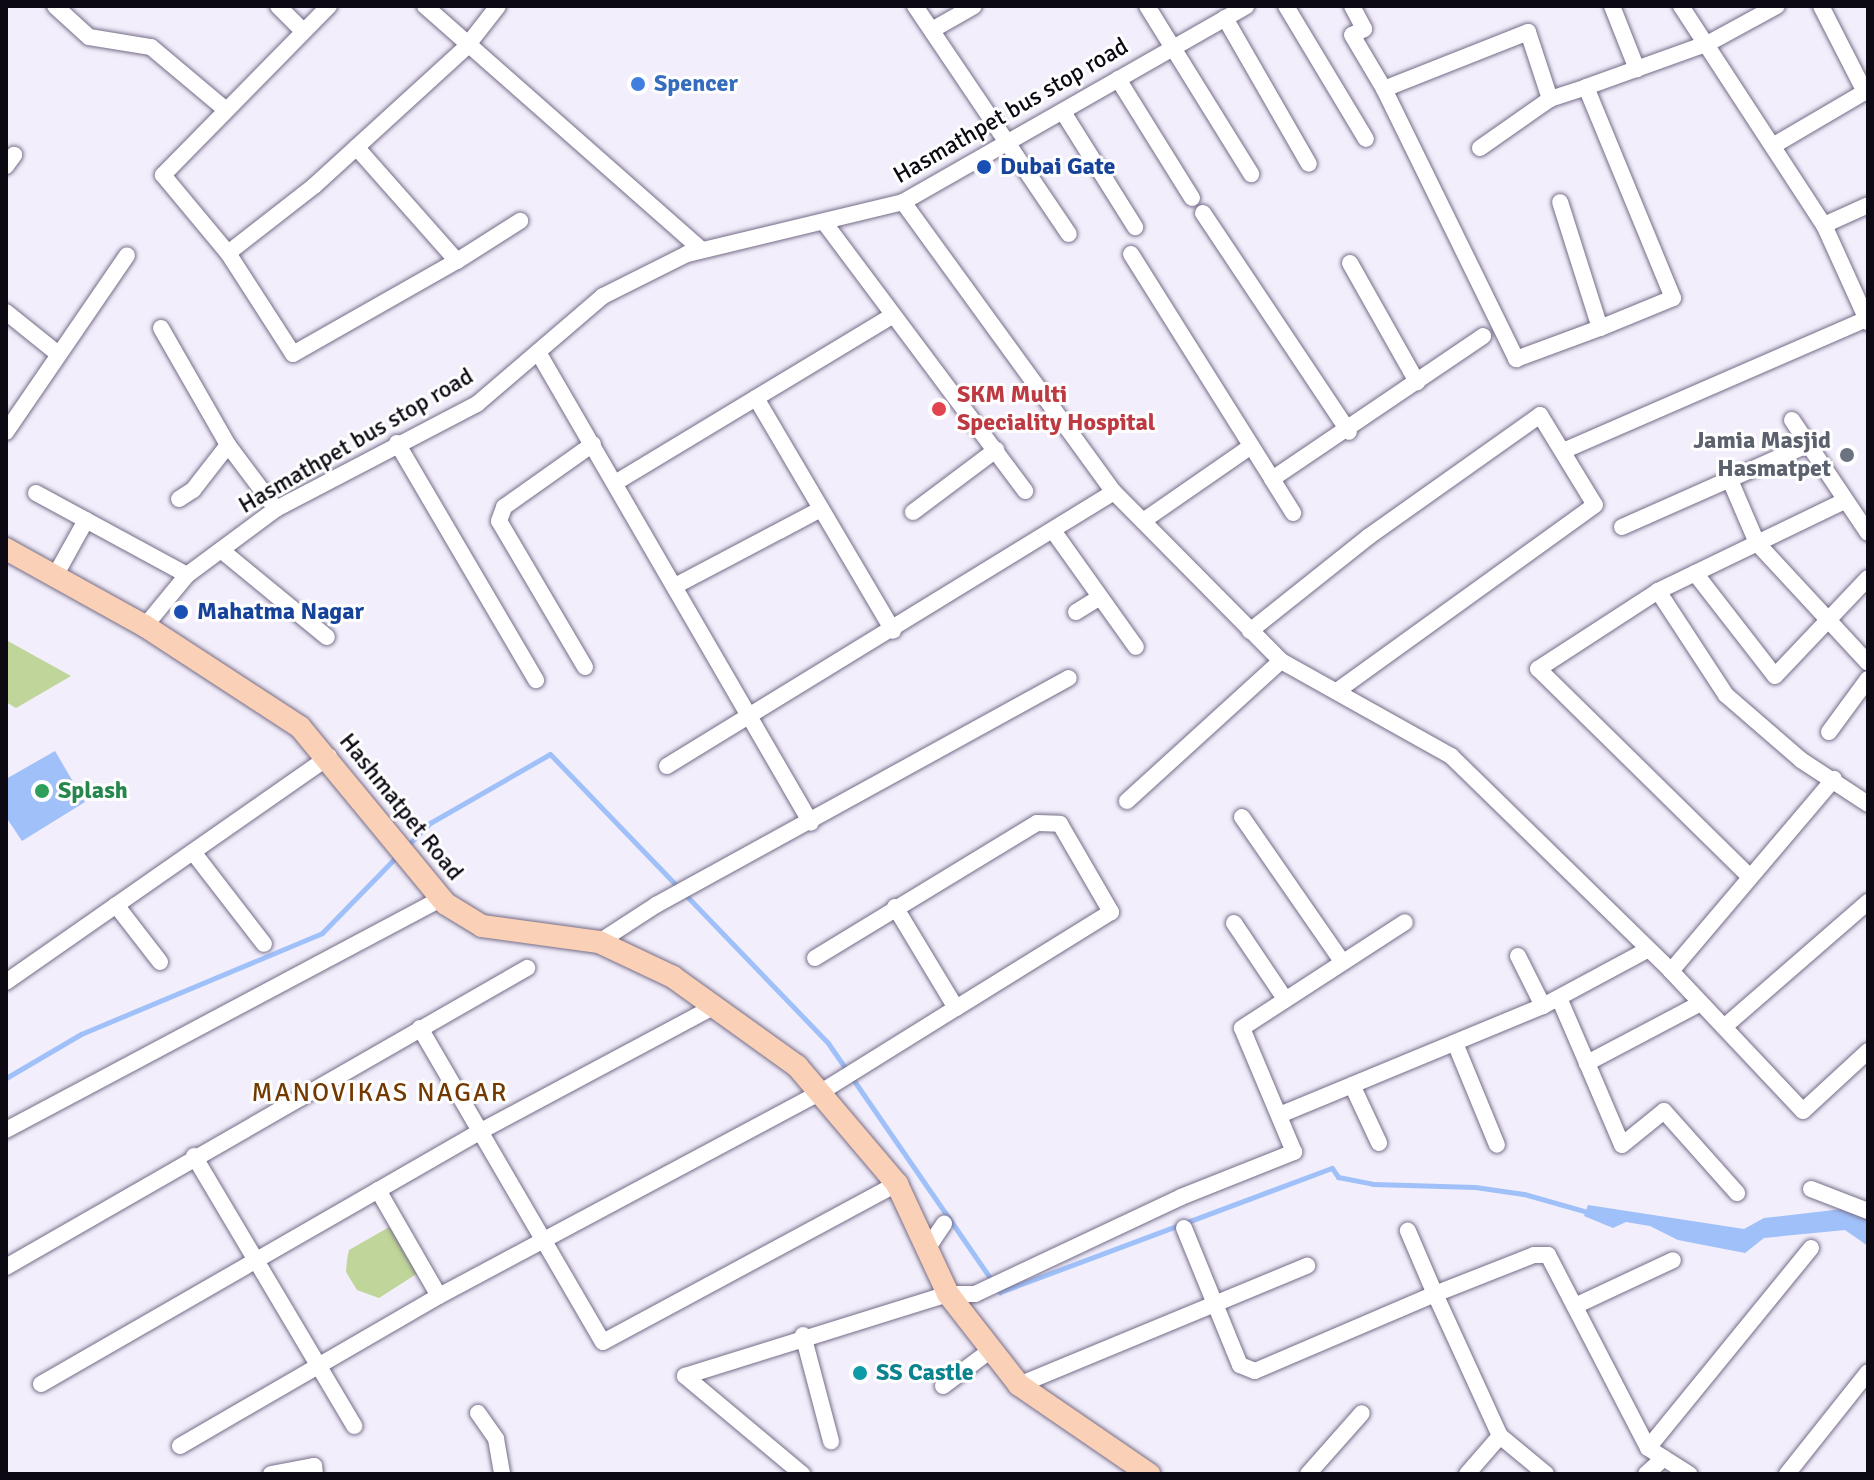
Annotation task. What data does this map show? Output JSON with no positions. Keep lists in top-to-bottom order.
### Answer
{
  "streets": {
    "main road": ["Hashmatpet Road"],
    "street": ["Hasmathpet bus stop road"]
  },
  "crossings": [
    ["Hasmathpet bus stop road", "Hashmatpet Road"]
  ],
  "districts": ["MANOVIKAS NAGAR"],
  "places": [
    "Spencer",
    "Dubai Gate",
    "SKM Multi Speciality Hospital",
    "Jamia Masjid Hasmatpet",
    "Mahatma Nagar",
    "Splash",
    "SS Castle"
  ]
}
